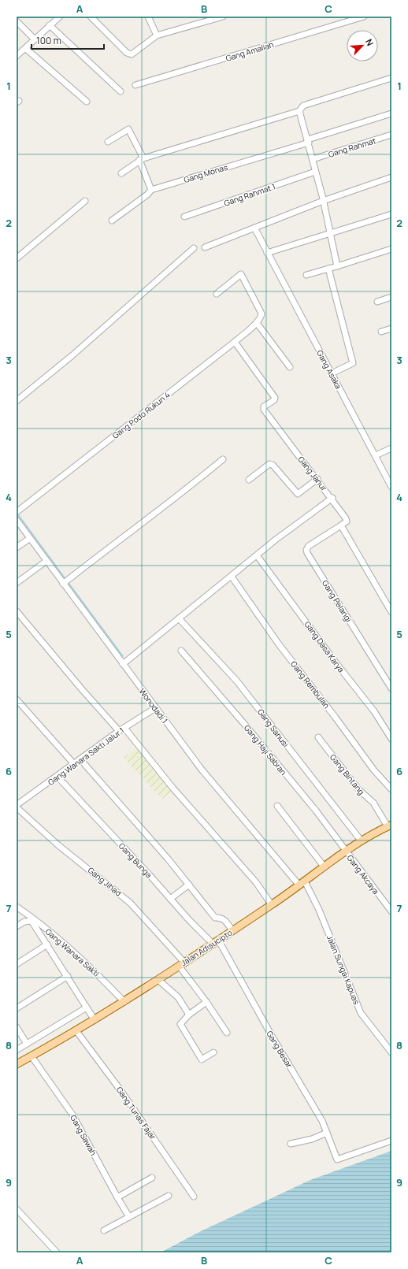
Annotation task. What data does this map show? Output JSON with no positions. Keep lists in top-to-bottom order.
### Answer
{
  "streets": {
    "main road": ["Jalan Adisucipto"],
    "street": [
      "Gang Amaliah",
      "Gang Rahmat",
      "Gang Monas",
      "Gang Rahmat 1",
      "Gang Asaka",
      "Gang Podo Rukun 4",
      "Gang Janur",
      "Gang Pelangi",
      "Gang Dasa Karya",
      "Gang Rembulan",
      "Wonodadi 1",
      "Gang Sanusi",
      "Gang Haji Sabran",
      "Gang Wanara Sakti Jalur 1",
      "Gang Bintang",
      "Gang Bunga",
      "Gang Akcaya",
      "Gang Jihad",
      "Gang Wanara Sakti",
      "Jalan Sungai Kapuas",
      "Gang Besar",
      "Gang Tunas Fajar",
      "Gang Sawah"
    ]
  },
  "crossings": [
    ["Gang Podo Rukun 4", "Gang Janur"],
    ["Gang Janur", "Gang Pelangi"],
    ["Wonodadi 1", "Gang Wanara Sakti Jalur 1"],
    ["Wonodadi 1", "Jalan Adisucipto"],
    ["Wonodadi 1", "Jalan Sungai Kapuas"],
    ["Gang Sanusi", "Jalan Adisucipto"],
    ["Gang Haji Sabran", "Gang Akcaya"],
    ["Gang Haji Sabran", "Jalan Adisucipto"],
    ["Gang Wanara Sakti Jalur 1", "Gang Bunga"],
    ["Gang Bintang", "Jalan Adisucipto"],
    ["Gang Bunga", "Jalan Adisucipto"],
    ["Gang Bunga", "Gang Besar"],
    ["Gang Akcaya", "Jalan Adisucipto"],
    ["Gang Jihad", "Jalan Adisucipto"],
    ["Jalan Adisucipto", "Gang Wanara Sakti"],
    ["Jalan Adisucipto", "Jalan Sungai Kapuas"],
    ["Jalan Adisucipto", "Gang Besar"],
    ["Jalan Adisucipto", "Gang Tunas Fajar"],
    ["Jalan Adisucipto", "Gang Sawah"]
  ],
  "scale_bar": "100 m",
  "north": "top right",
  "grid": {
    "columns": ["A", "B", "C"],
    "rows": [
      "1",
      "2",
      "3",
      "4",
      "5",
      "6",
      "7",
      "8",
      "9"
    ]
  }
}
